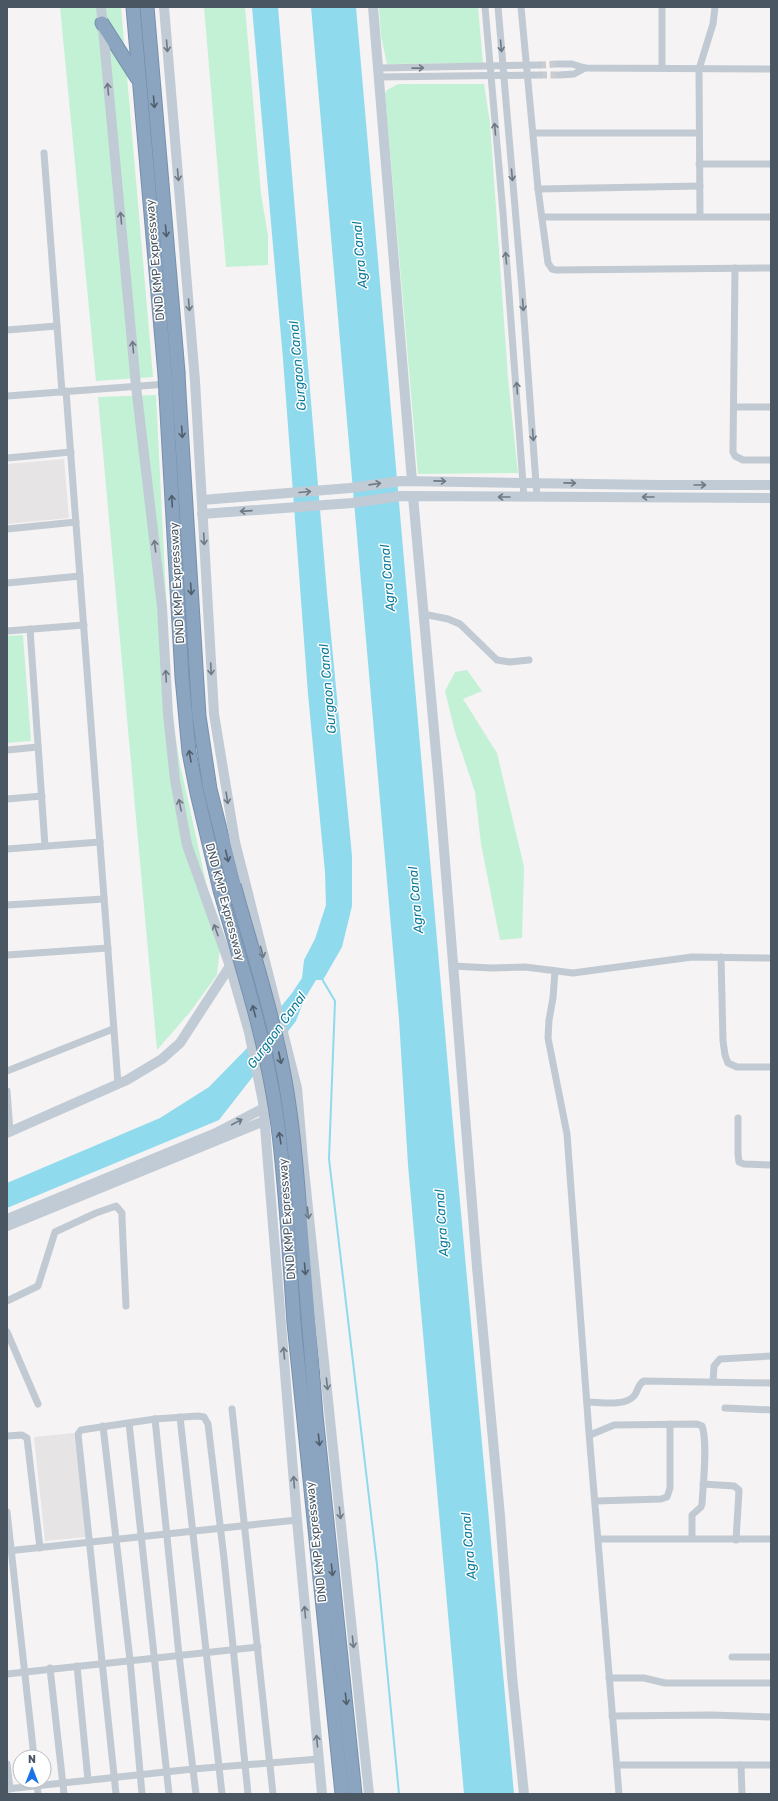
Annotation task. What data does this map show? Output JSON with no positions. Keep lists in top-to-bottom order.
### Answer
{
  "streets": {
    "highway": ["DND KMP Expressway"]
  },
  "water": ["Agra Canal", "Gurgaon Canal"],
  "north": "top"
}
